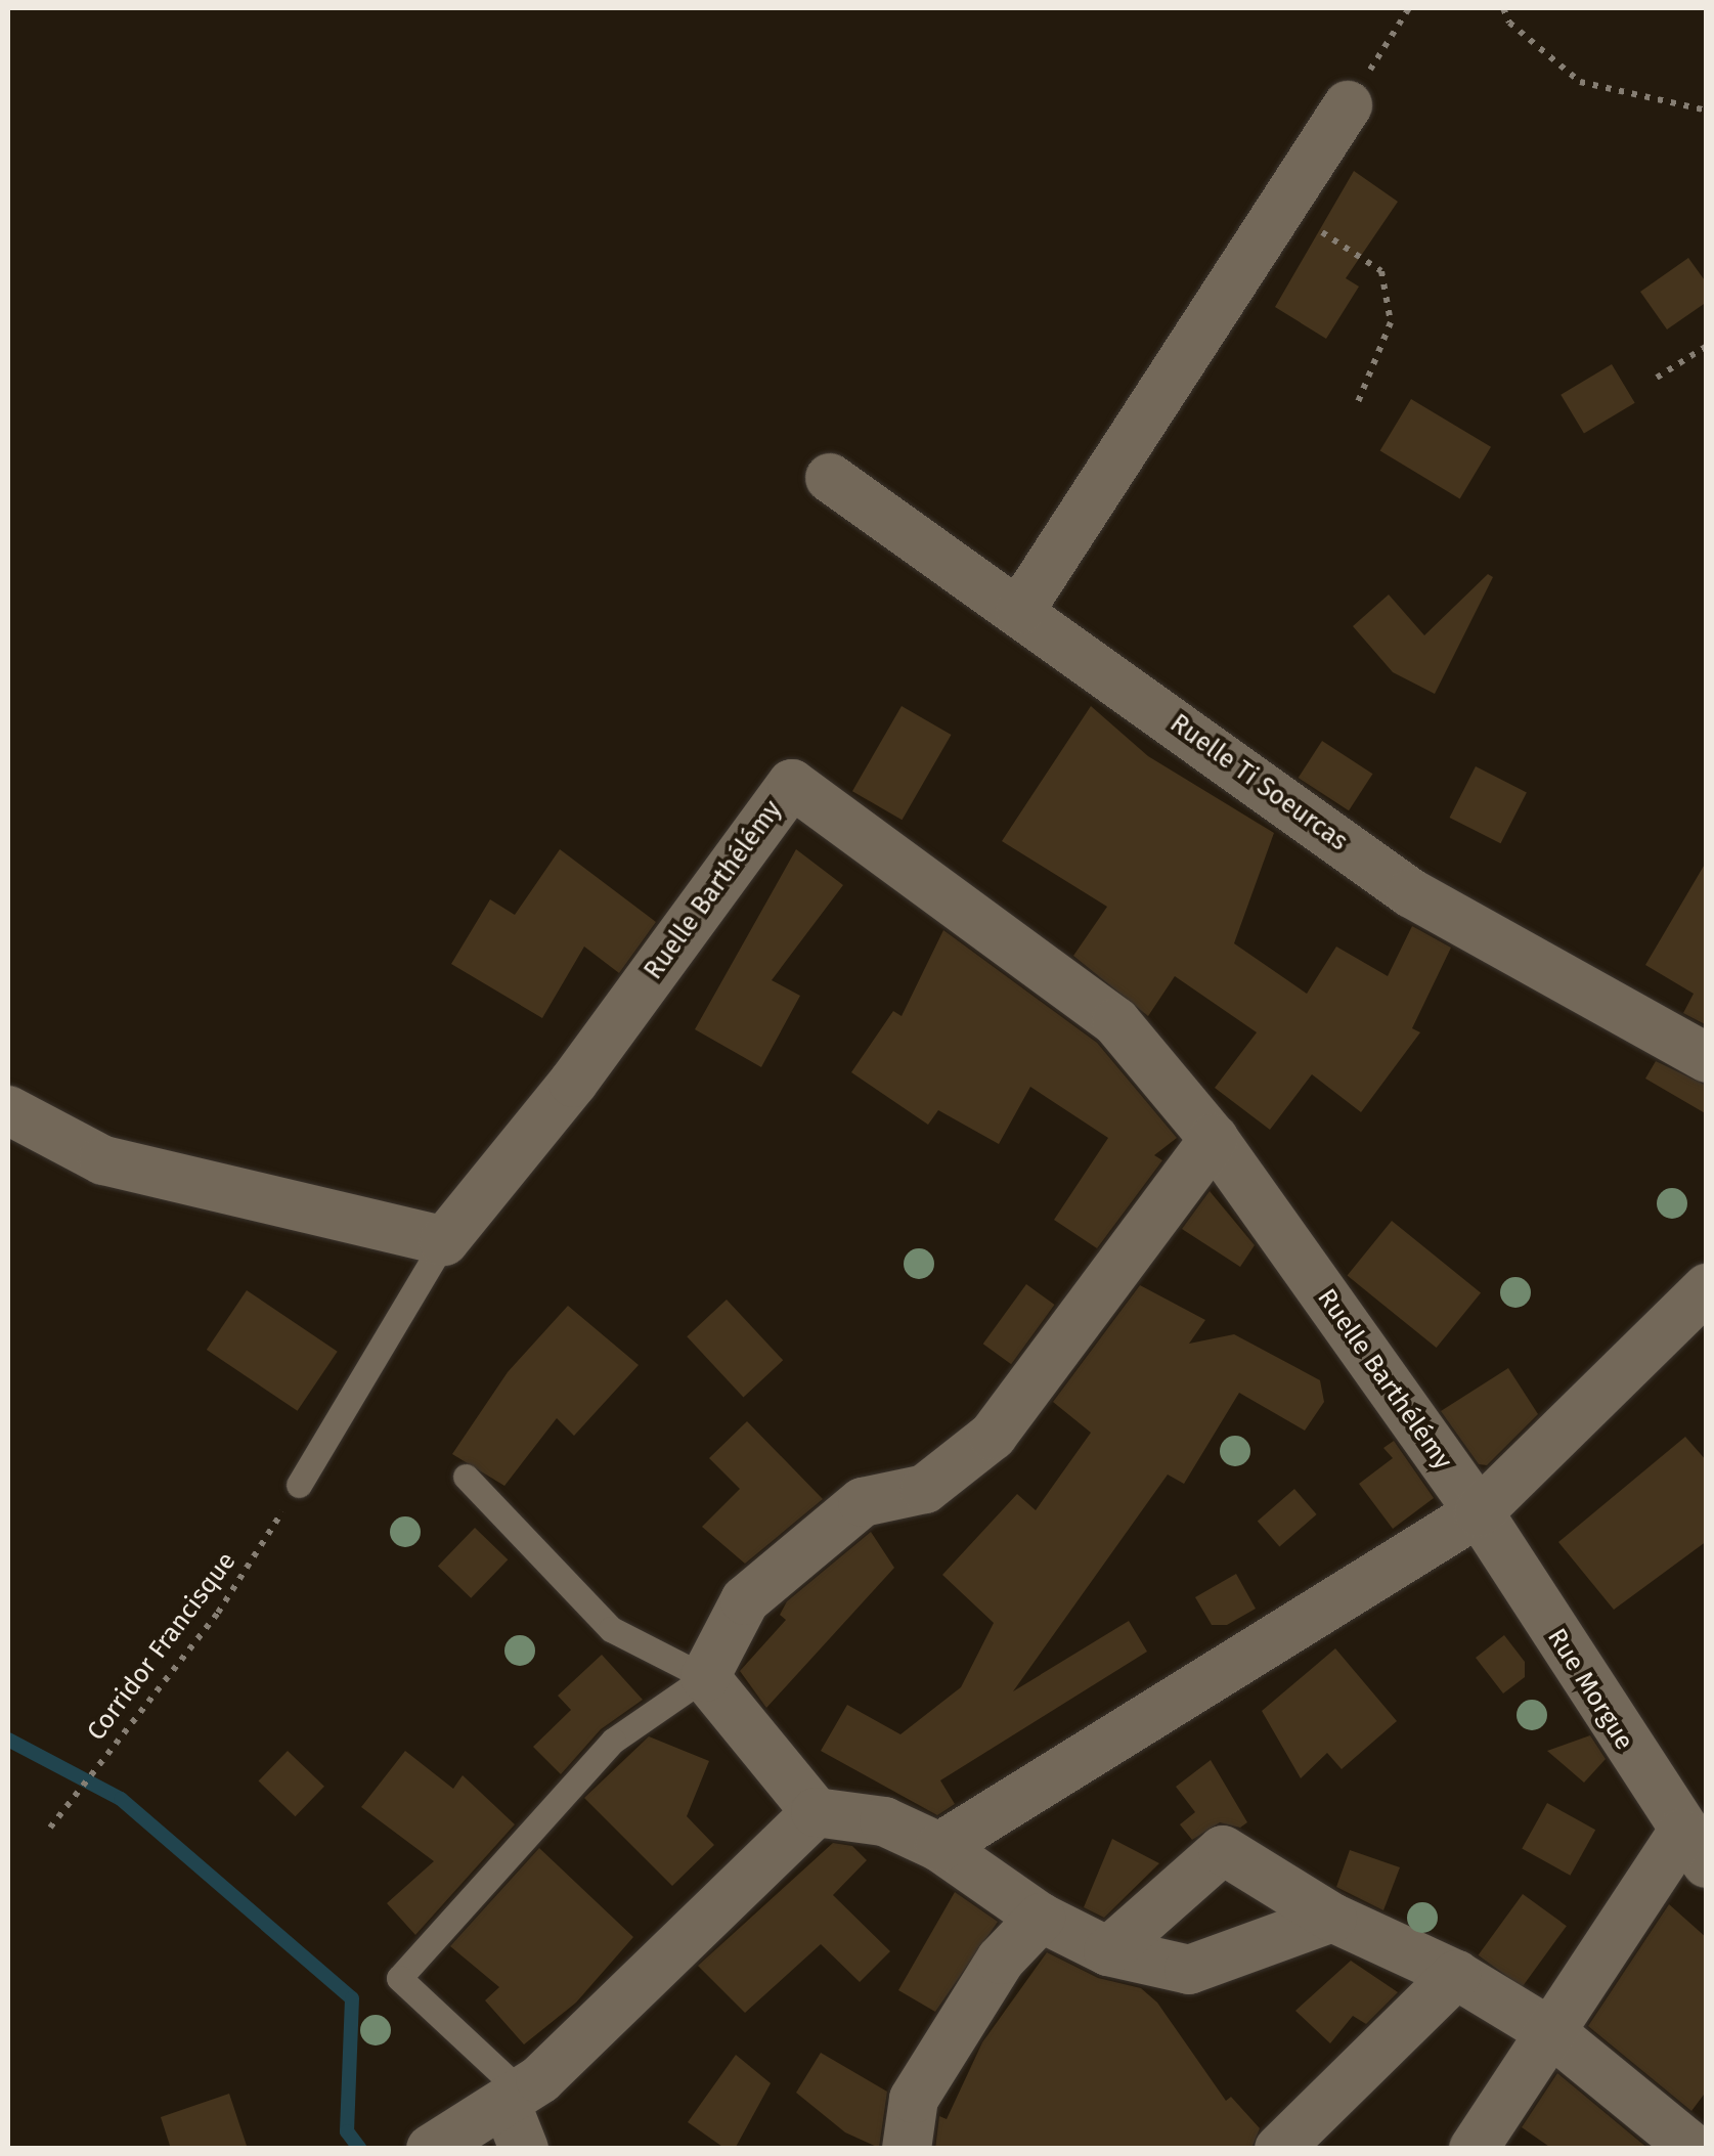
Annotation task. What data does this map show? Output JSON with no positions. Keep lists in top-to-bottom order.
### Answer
{
  "streets": {
    "street": ["Ruelle Ti Soeurcas", "Ruelle Barthélémy", "Rue Morgue"],
    "path": ["Corridor Francisque"]
  },
  "crossings": [
    ["Ruelle Barthélémy", "Rue Morgue"]
  ]
}
